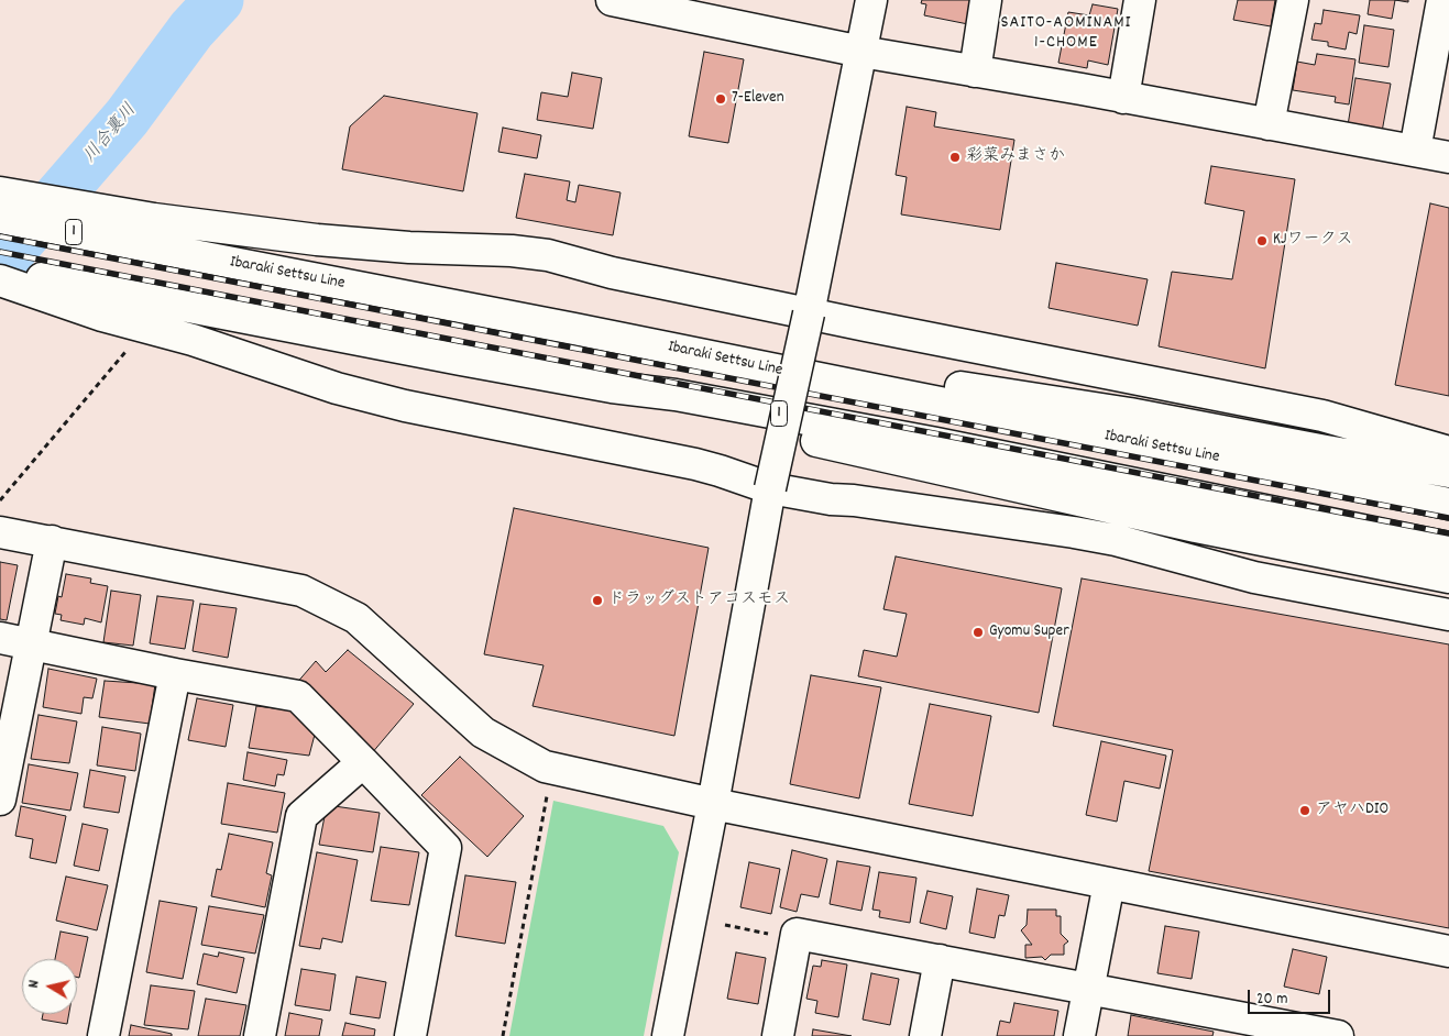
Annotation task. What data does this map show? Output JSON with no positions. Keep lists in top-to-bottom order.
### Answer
{
  "streets": {
    "main road": ["1", "Ibaraki Settsu Line"]
  },
  "districts": ["SAITO-AOMINAMI 1-CHOME"],
  "water": ["川合裏川"],
  "places": [
    "7-Eleven",
    "彩菜みまさか",
    "KJワークス",
    "ドラッグストアコスモス",
    "Gyomu Super",
    "アヤハDIO"
  ],
  "scale_bar": "20 m",
  "north": "left"
}
